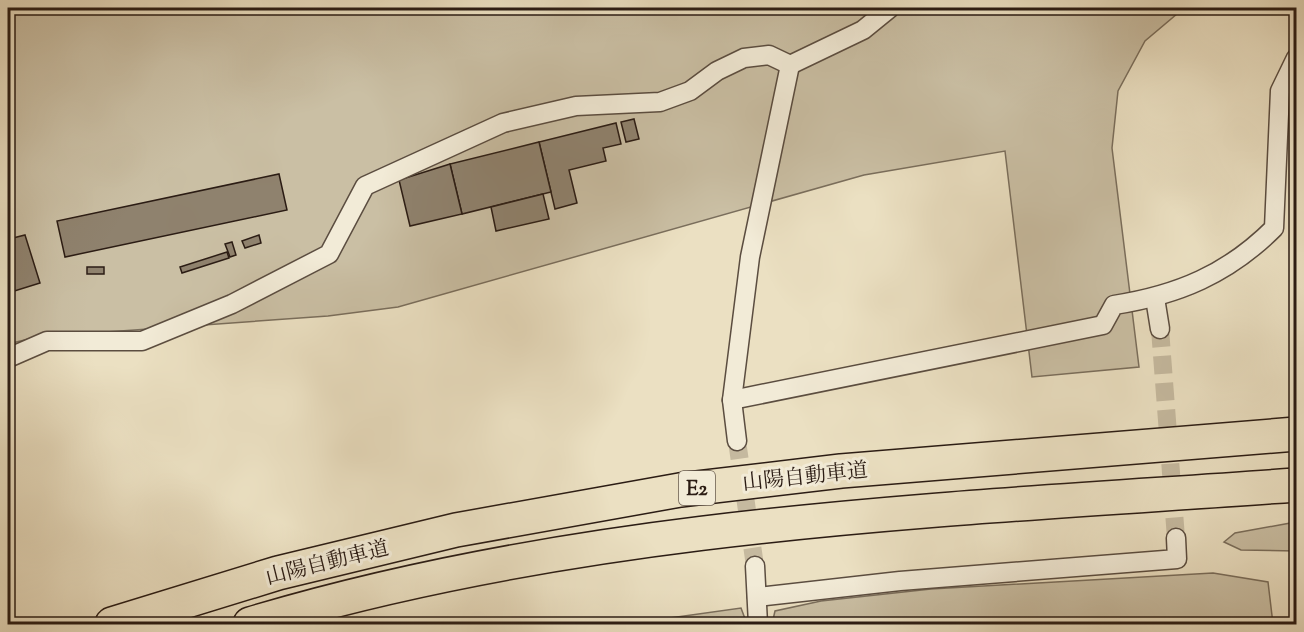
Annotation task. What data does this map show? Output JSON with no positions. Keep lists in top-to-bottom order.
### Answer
{
  "streets": {
    "highway": ["山陽自動車道", "E2"]
  }
}
